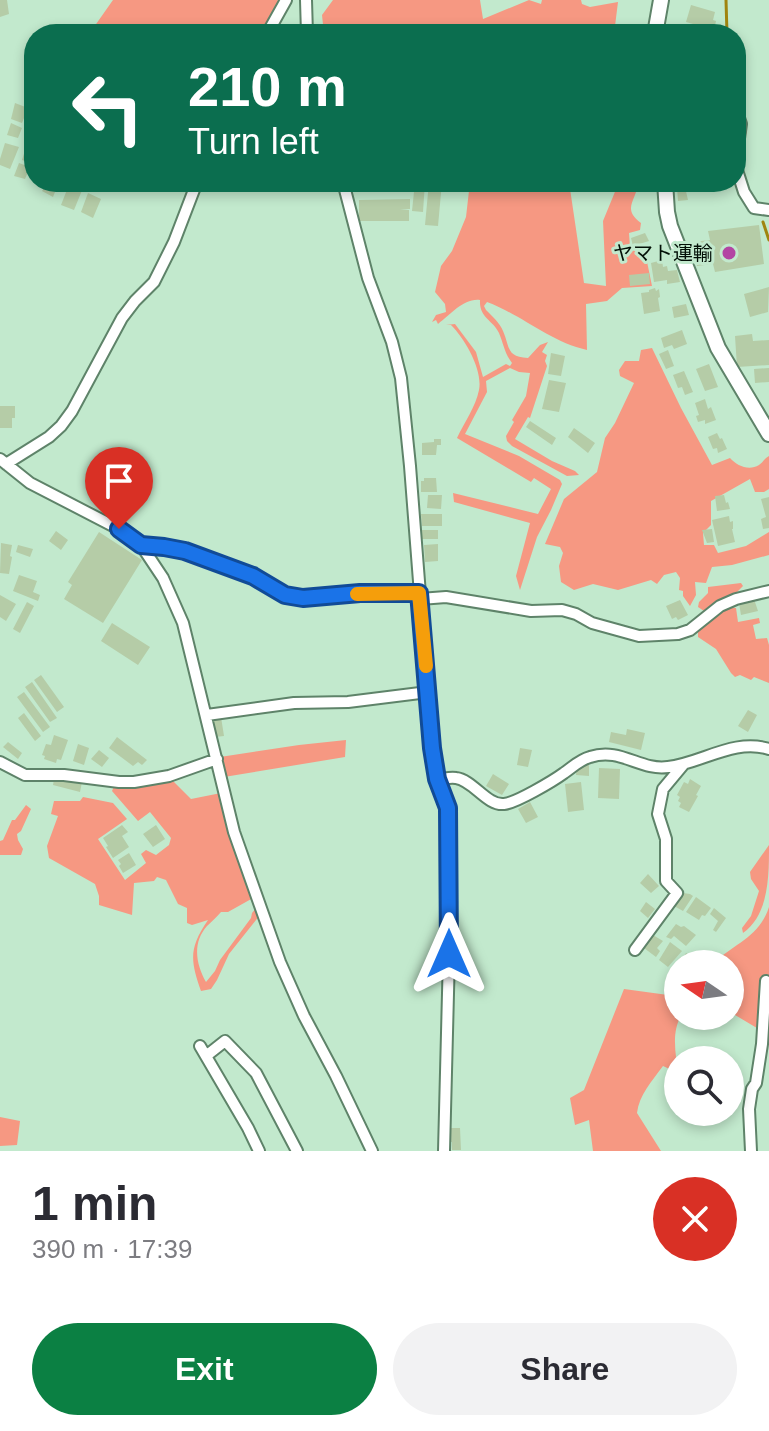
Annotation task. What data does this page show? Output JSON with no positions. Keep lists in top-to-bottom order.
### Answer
{
  "places": ["ヤマト運輸"],
  "north": "left",
  "page": {
    "turn": ["210 m", "Turn left"],
    "heading": ["1 min", "390 m · 17:39"],
    "buttons": ["Exit", "Share"]
  }
}
